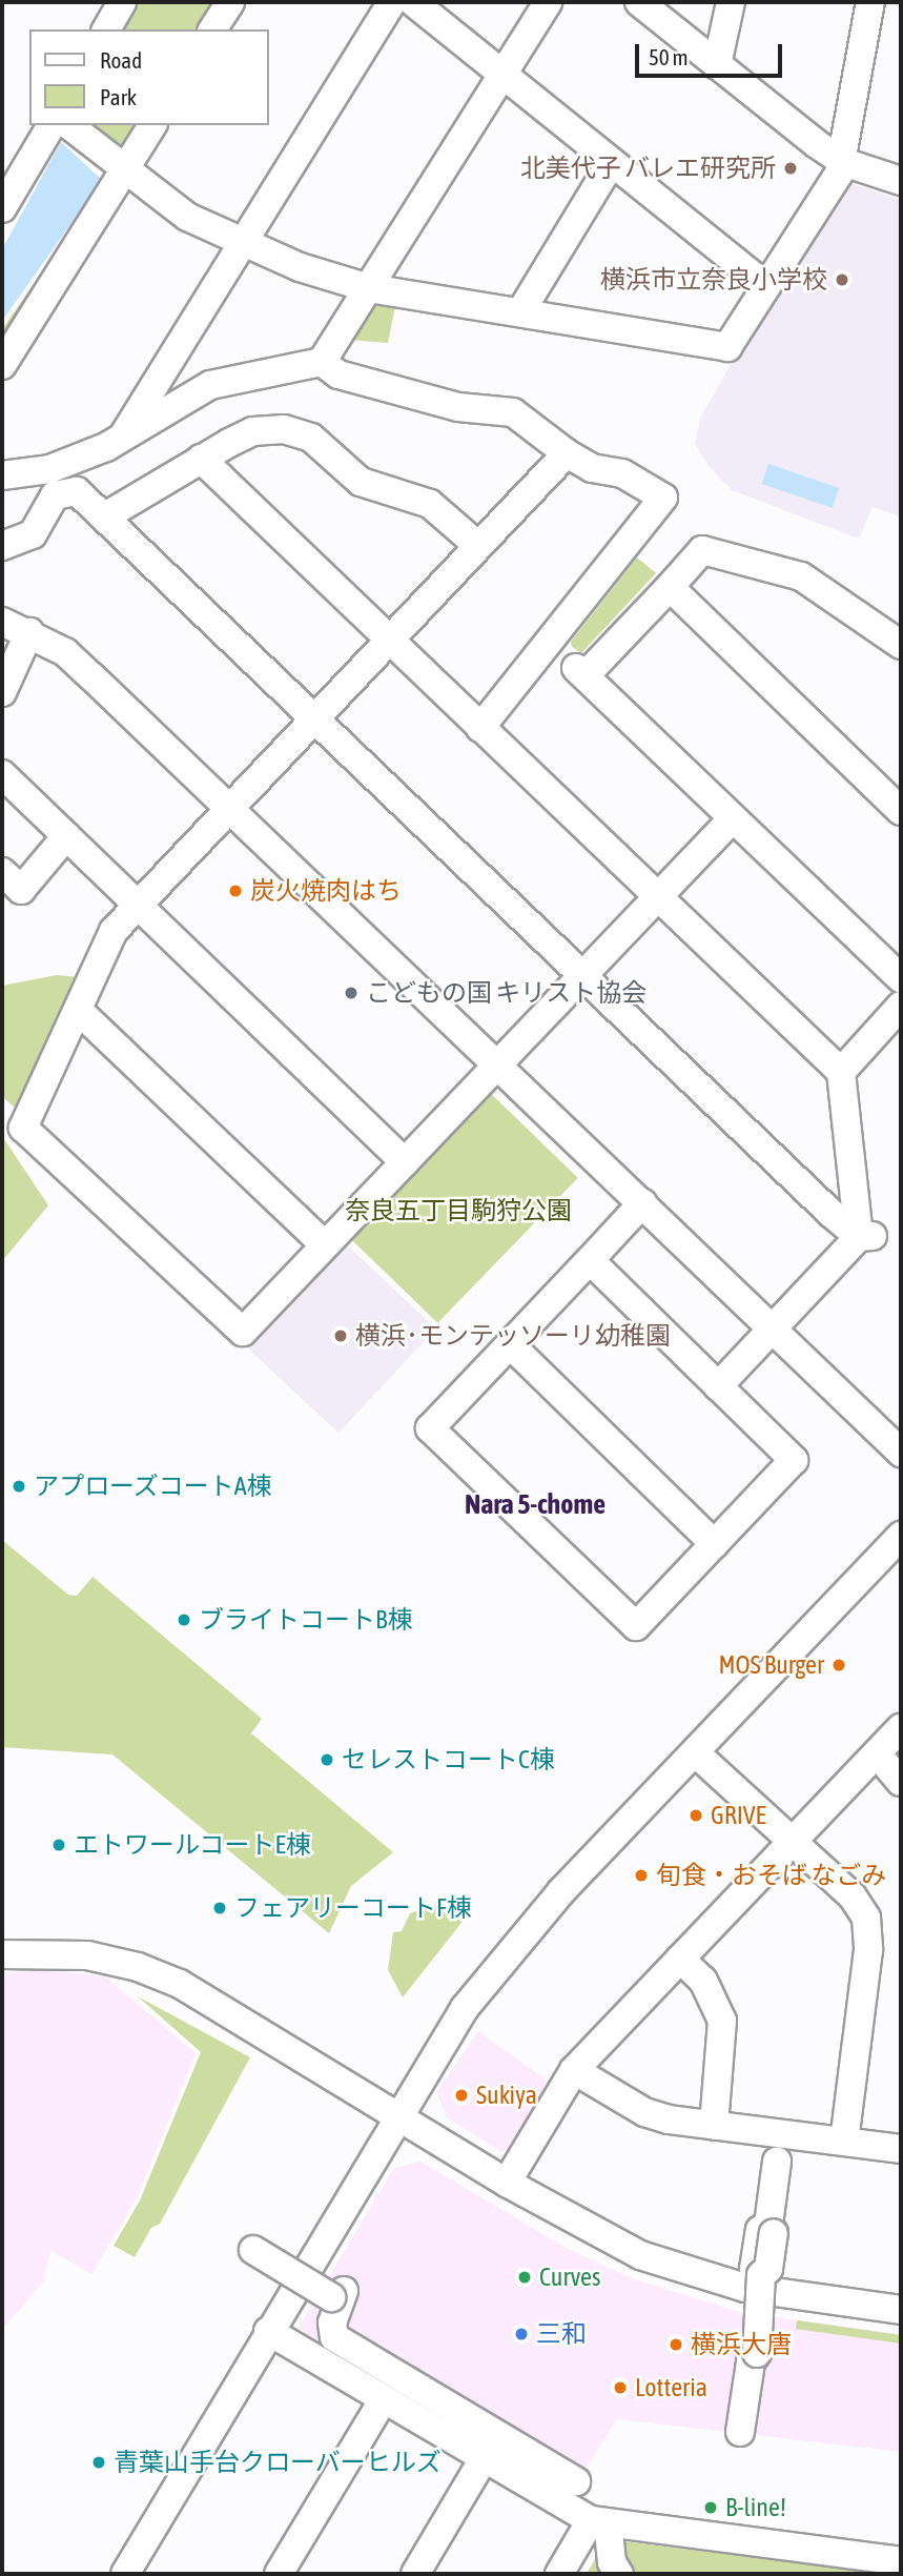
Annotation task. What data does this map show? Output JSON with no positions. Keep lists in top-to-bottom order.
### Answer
{
  "districts": ["Nara 5-chome"],
  "parks": ["奈良五丁目駒狩公園"],
  "places": [
    "北美代子 バレエ研究所",
    "横浜市立奈良小学校",
    "炭火焼肉はち",
    "こどもの国 キリスト協会",
    "横浜･モンテッソーリ幼稚園",
    "アプローズコートA棟",
    "ブライトコートB棟",
    "MOS Burger",
    "セレストコートC棟",
    "GRIVE",
    "エトワールコートE棟",
    "旬食・おそば なごみ",
    "フェアリーコートF棟",
    "Sukiya",
    "Curves",
    "三和",
    "横浜大唐",
    "Lotteria",
    "青葉山手台クローバーヒルズ",
    "B-line!"
  ],
  "legend": ["Road", "Park"],
  "scale_bar": "50 m"
}
